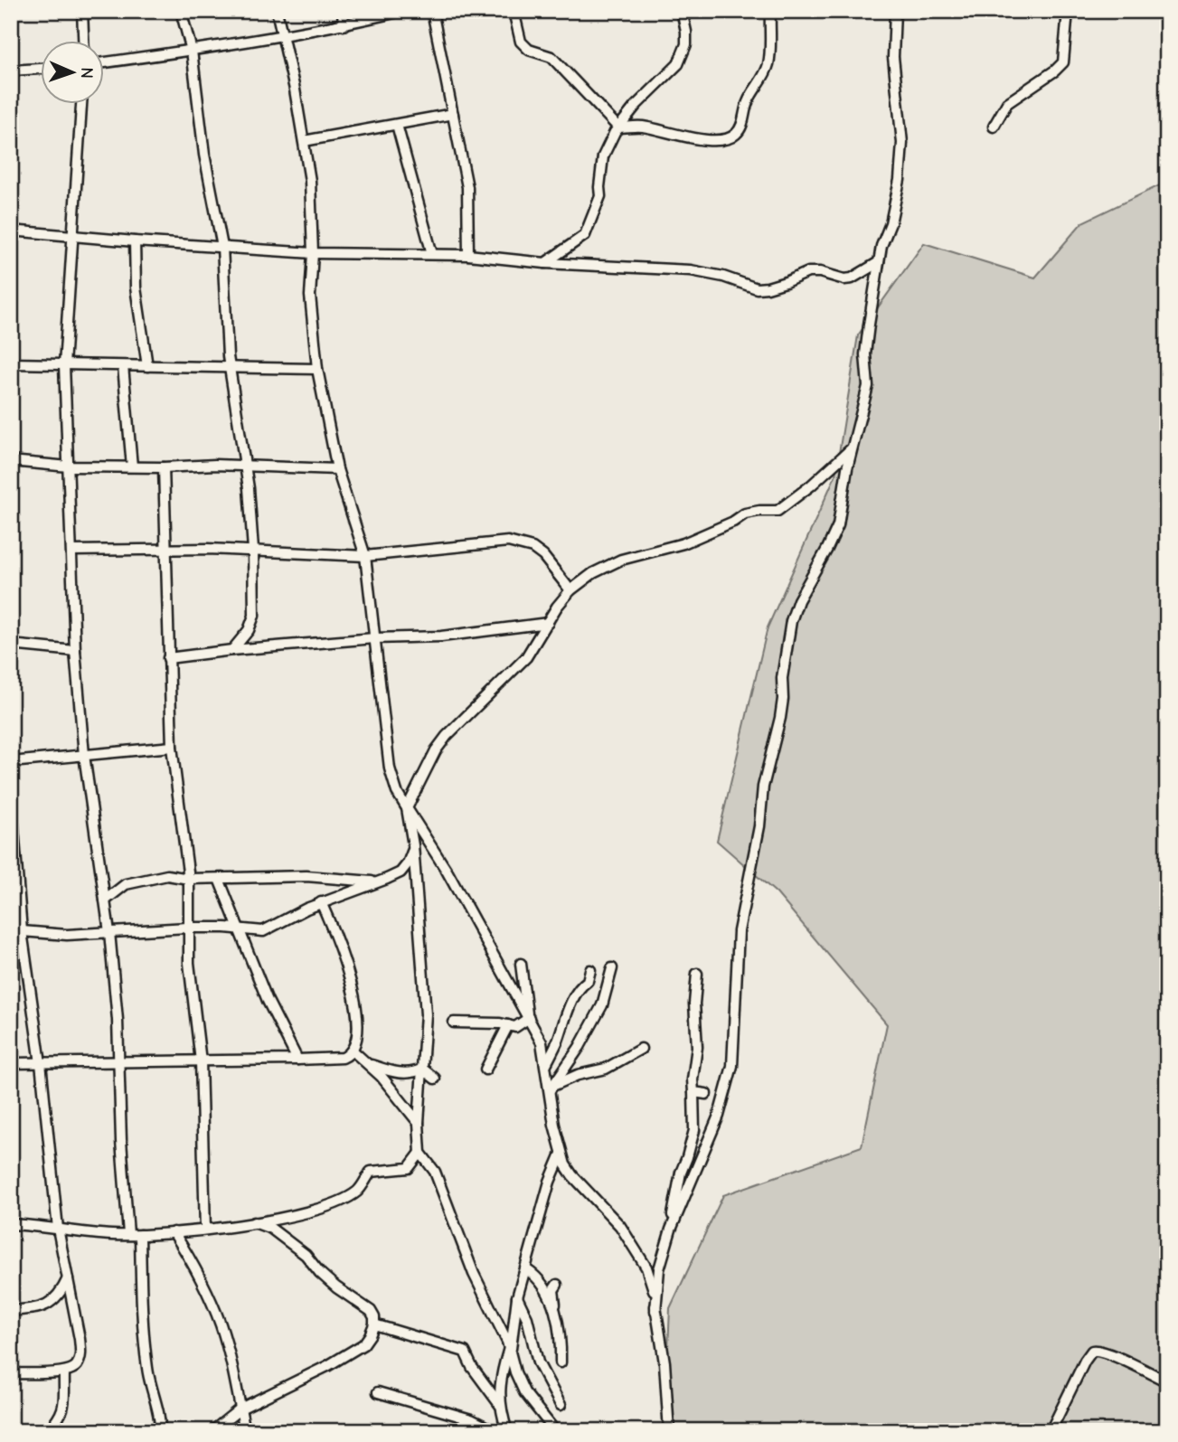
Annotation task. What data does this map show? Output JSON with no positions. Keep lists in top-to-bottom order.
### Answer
{
  "north": "right"
}
